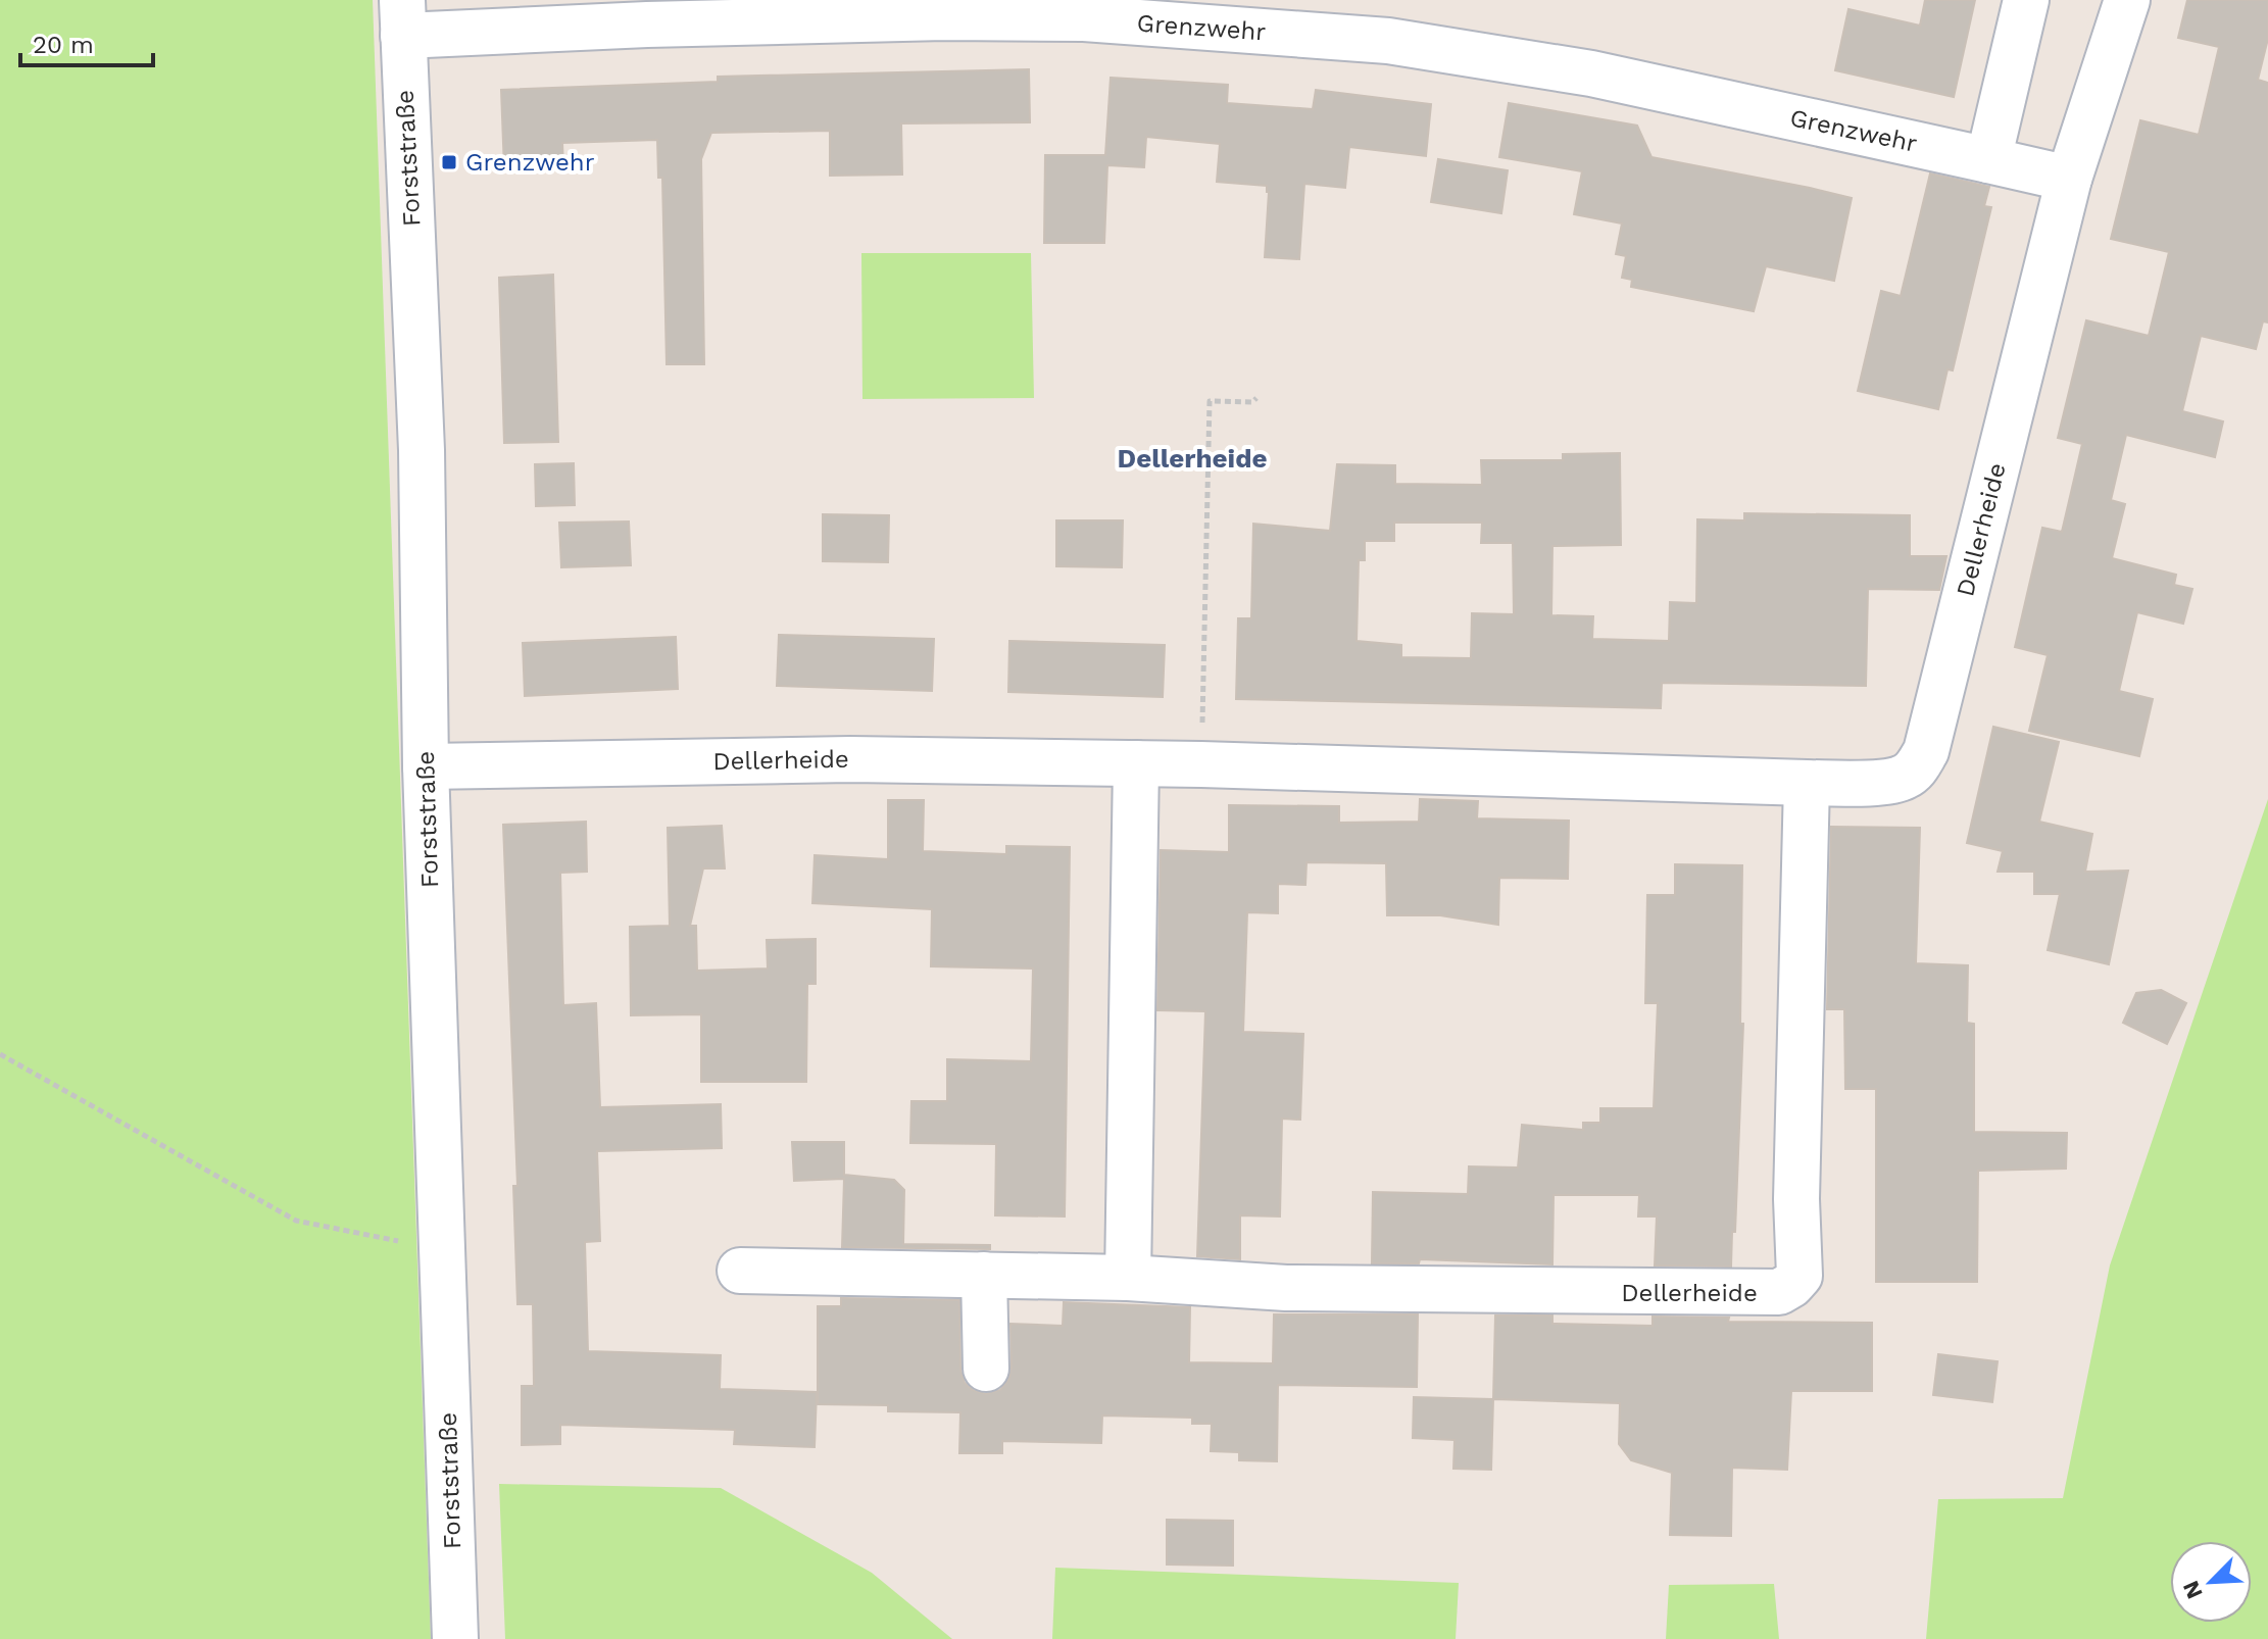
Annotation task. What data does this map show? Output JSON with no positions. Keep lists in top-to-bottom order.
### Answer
{
  "streets": {
    "street": ["Grenzwehr", "Forststraße", "Dellerheide"]
  },
  "crossings": [
    ["Grenzwehr", "Forststraße"],
    ["Forststraße", "Dellerheide"]
  ],
  "districts": ["Dellerheide"],
  "places": {
    "transit": ["Grenzwehr"]
  },
  "scale_bar": "20 m",
  "north": "bottom left"
}
